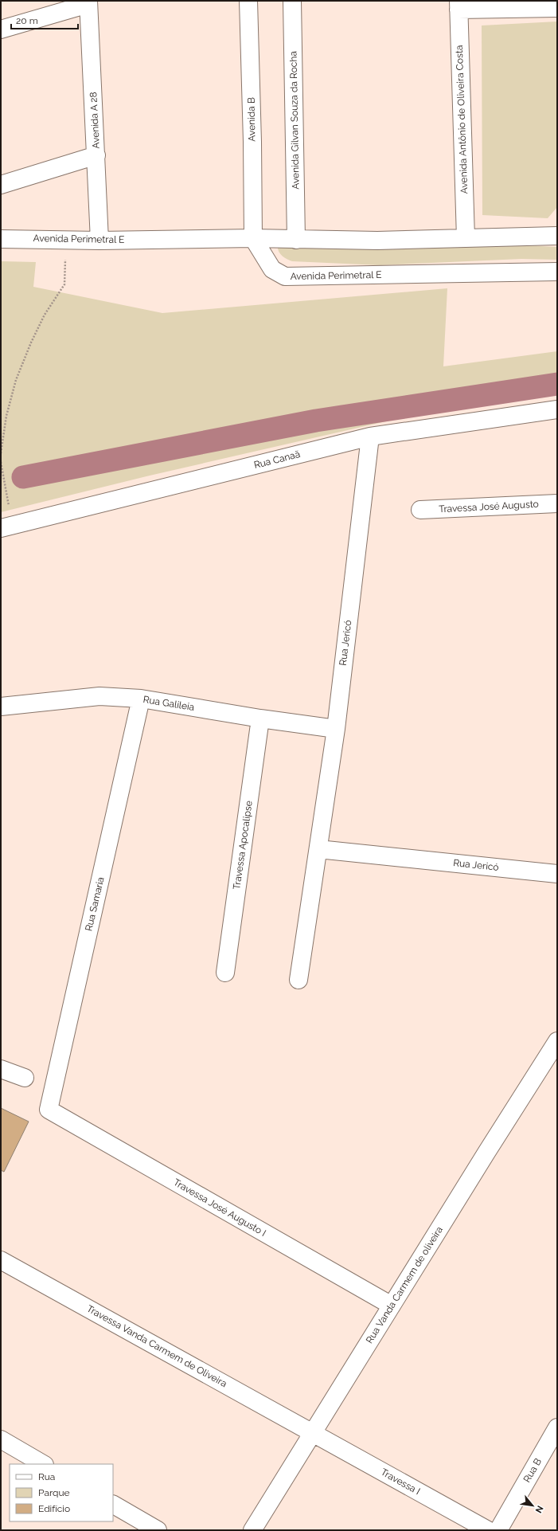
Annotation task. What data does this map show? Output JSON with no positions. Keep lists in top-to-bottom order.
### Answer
{
  "streets": {
    "street": [
      "Avenida B",
      "Avenida Antônio de Oliveira Costa",
      "Avenida A 28",
      "Avenida Gilvan Souza da Rocha",
      "Avenida Perimetral E",
      "Rua Canaã",
      "Travessa José Augusto",
      "Rua Jericó",
      "Rua Galileia",
      "Travessa Apocalipse",
      "Rua Samaria",
      "Travessa José Augusto I",
      "Rua Vanda Carmem de oliveira",
      "Travessa Vanda Carmem de Oliveira",
      "Rua B",
      "Travessa I"
    ]
  },
  "crossings": [
    ["Avenida B", "Avenida Perimetral E"],
    ["Avenida A 28", "Avenida Perimetral E"],
    ["Rua Canaã", "Rua Jericó"],
    ["Rua Jericó", "Rua Galileia"],
    ["Rua Galileia", "Travessa Apocalipse"],
    ["Rua Galileia", "Rua Samaria"],
    ["Rua Samaria", "Travessa José Augusto I"],
    ["Travessa José Augusto I", "Rua Vanda Carmem de oliveira"],
    ["Rua Vanda Carmem de oliveira", "Travessa Vanda Carmem de Oliveira"],
    ["Rua Vanda Carmem de oliveira", "Travessa I"],
    ["Travessa Vanda Carmem de Oliveira", "Travessa I"]
  ],
  "legend": ["Rua", "Parque", "Edifício"],
  "scale_bar": "20 m",
  "north": "bottom right"
}
